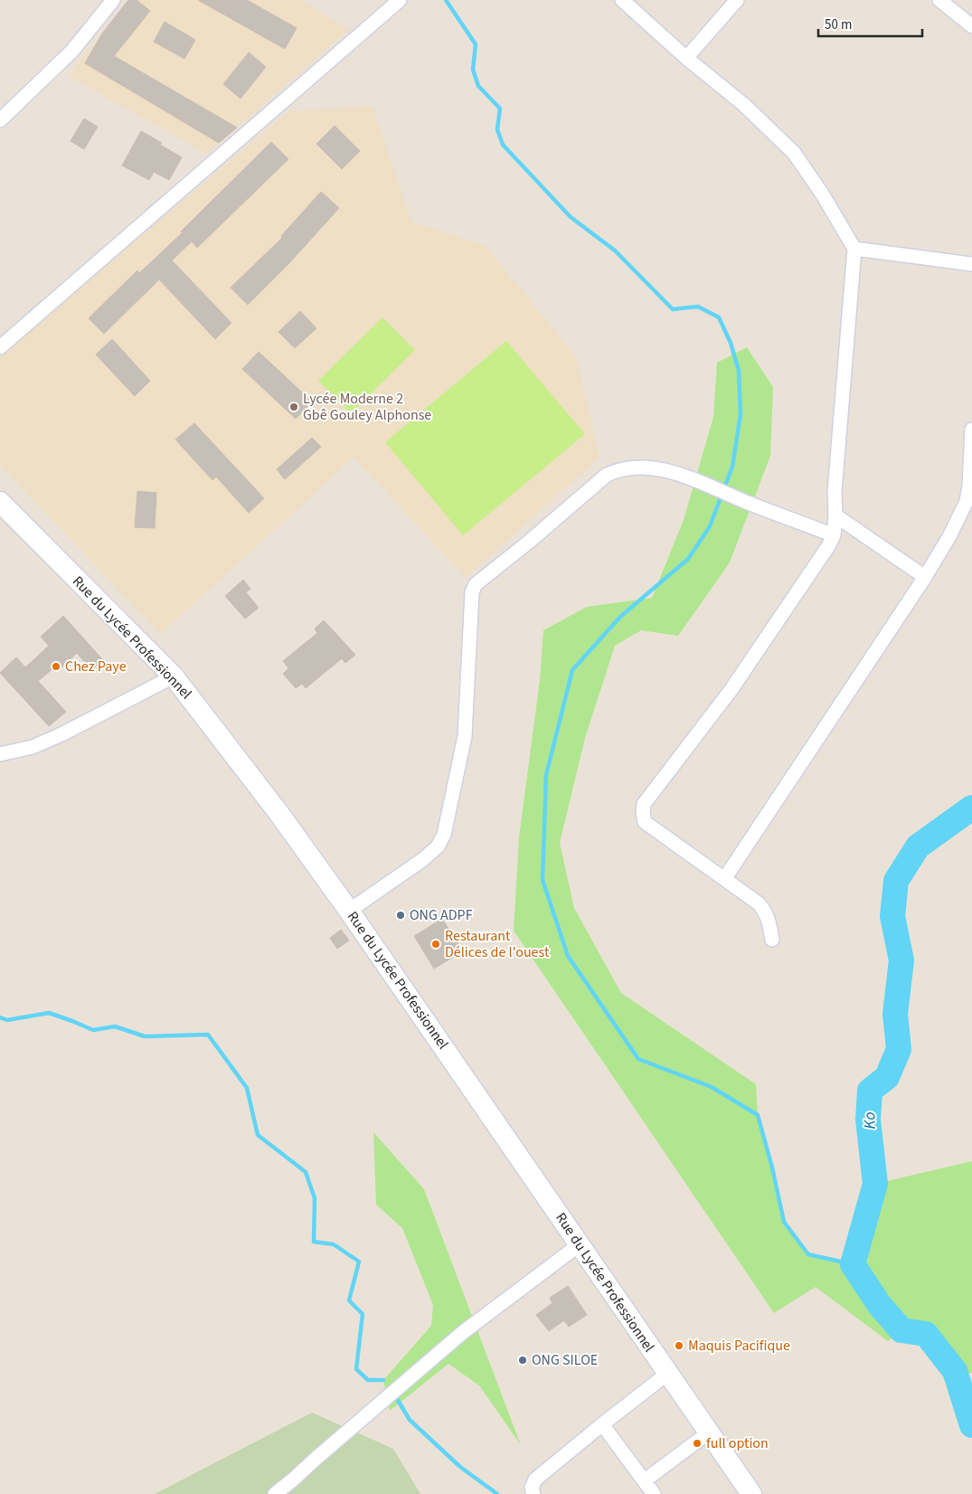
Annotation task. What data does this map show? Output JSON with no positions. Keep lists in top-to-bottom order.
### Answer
{
  "streets": {
    "main road": ["Rue du Lycée Professionnel"]
  },
  "water": ["Ko"],
  "places": [
    "Lycée Moderne 2 Gbê Gouley Alphonse",
    "Chez Paye",
    "ONG ADPF",
    "Restaurant Délices de l'ouest",
    "Maquis Pacifique",
    "ONG SILOE",
    "full option"
  ],
  "scale_bar": "50 m"
}
